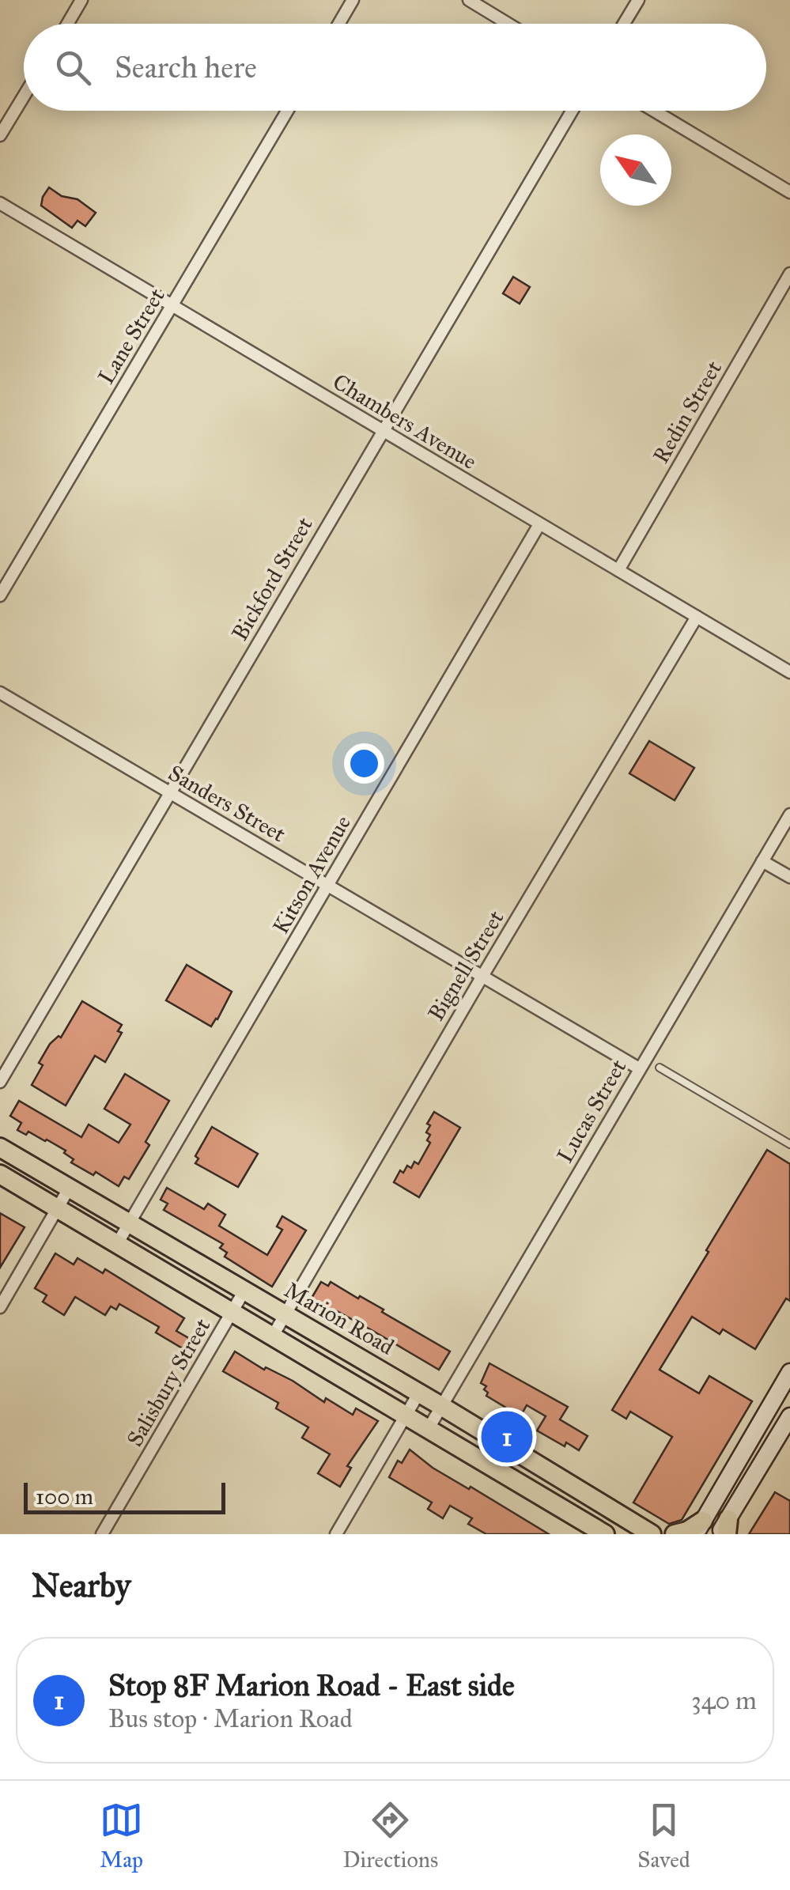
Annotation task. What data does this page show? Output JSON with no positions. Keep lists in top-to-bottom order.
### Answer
{
  "streets": {
    "main road": ["Marion Road"],
    "street": [
      "Lane Street",
      "Redin Street",
      "Chambers Avenue",
      "Bickford Street",
      "Sanders Street",
      "Kitson Avenue",
      "Bignell Street",
      "Lucas Street",
      "Salisbury Street"
    ]
  },
  "crossings": [
    ["Lane Street", "Chambers Avenue"],
    ["Redin Street", "Chambers Avenue"],
    ["Chambers Avenue", "Bickford Street"],
    ["Chambers Avenue", "Kitson Avenue"],
    ["Chambers Avenue", "Bignell Street"],
    ["Bickford Street", "Sanders Street"],
    ["Sanders Street", "Kitson Avenue"],
    ["Sanders Street", "Bignell Street"],
    ["Sanders Street", "Lucas Street"],
    ["Kitson Avenue", "Marion Road"],
    ["Bignell Street", "Marion Road"],
    ["Lucas Street", "Marion Road"],
    ["Marion Road", "Salisbury Street"]
  ],
  "scale_bar": "100 m",
  "north": "top left",
  "page": {
    "search": "Search here",
    "pins": "1",
    "scale": "100 m",
    "heading": "Nearby",
    "list": [
      {
        "mark": "1",
        "name": "Stop 8F Marion Road - East side",
        "note": "Bus stop · Marion Road",
        "value": "340 m"
      }
    ],
    "nav": ["Map", "Directions", "Saved"]
  }
}
